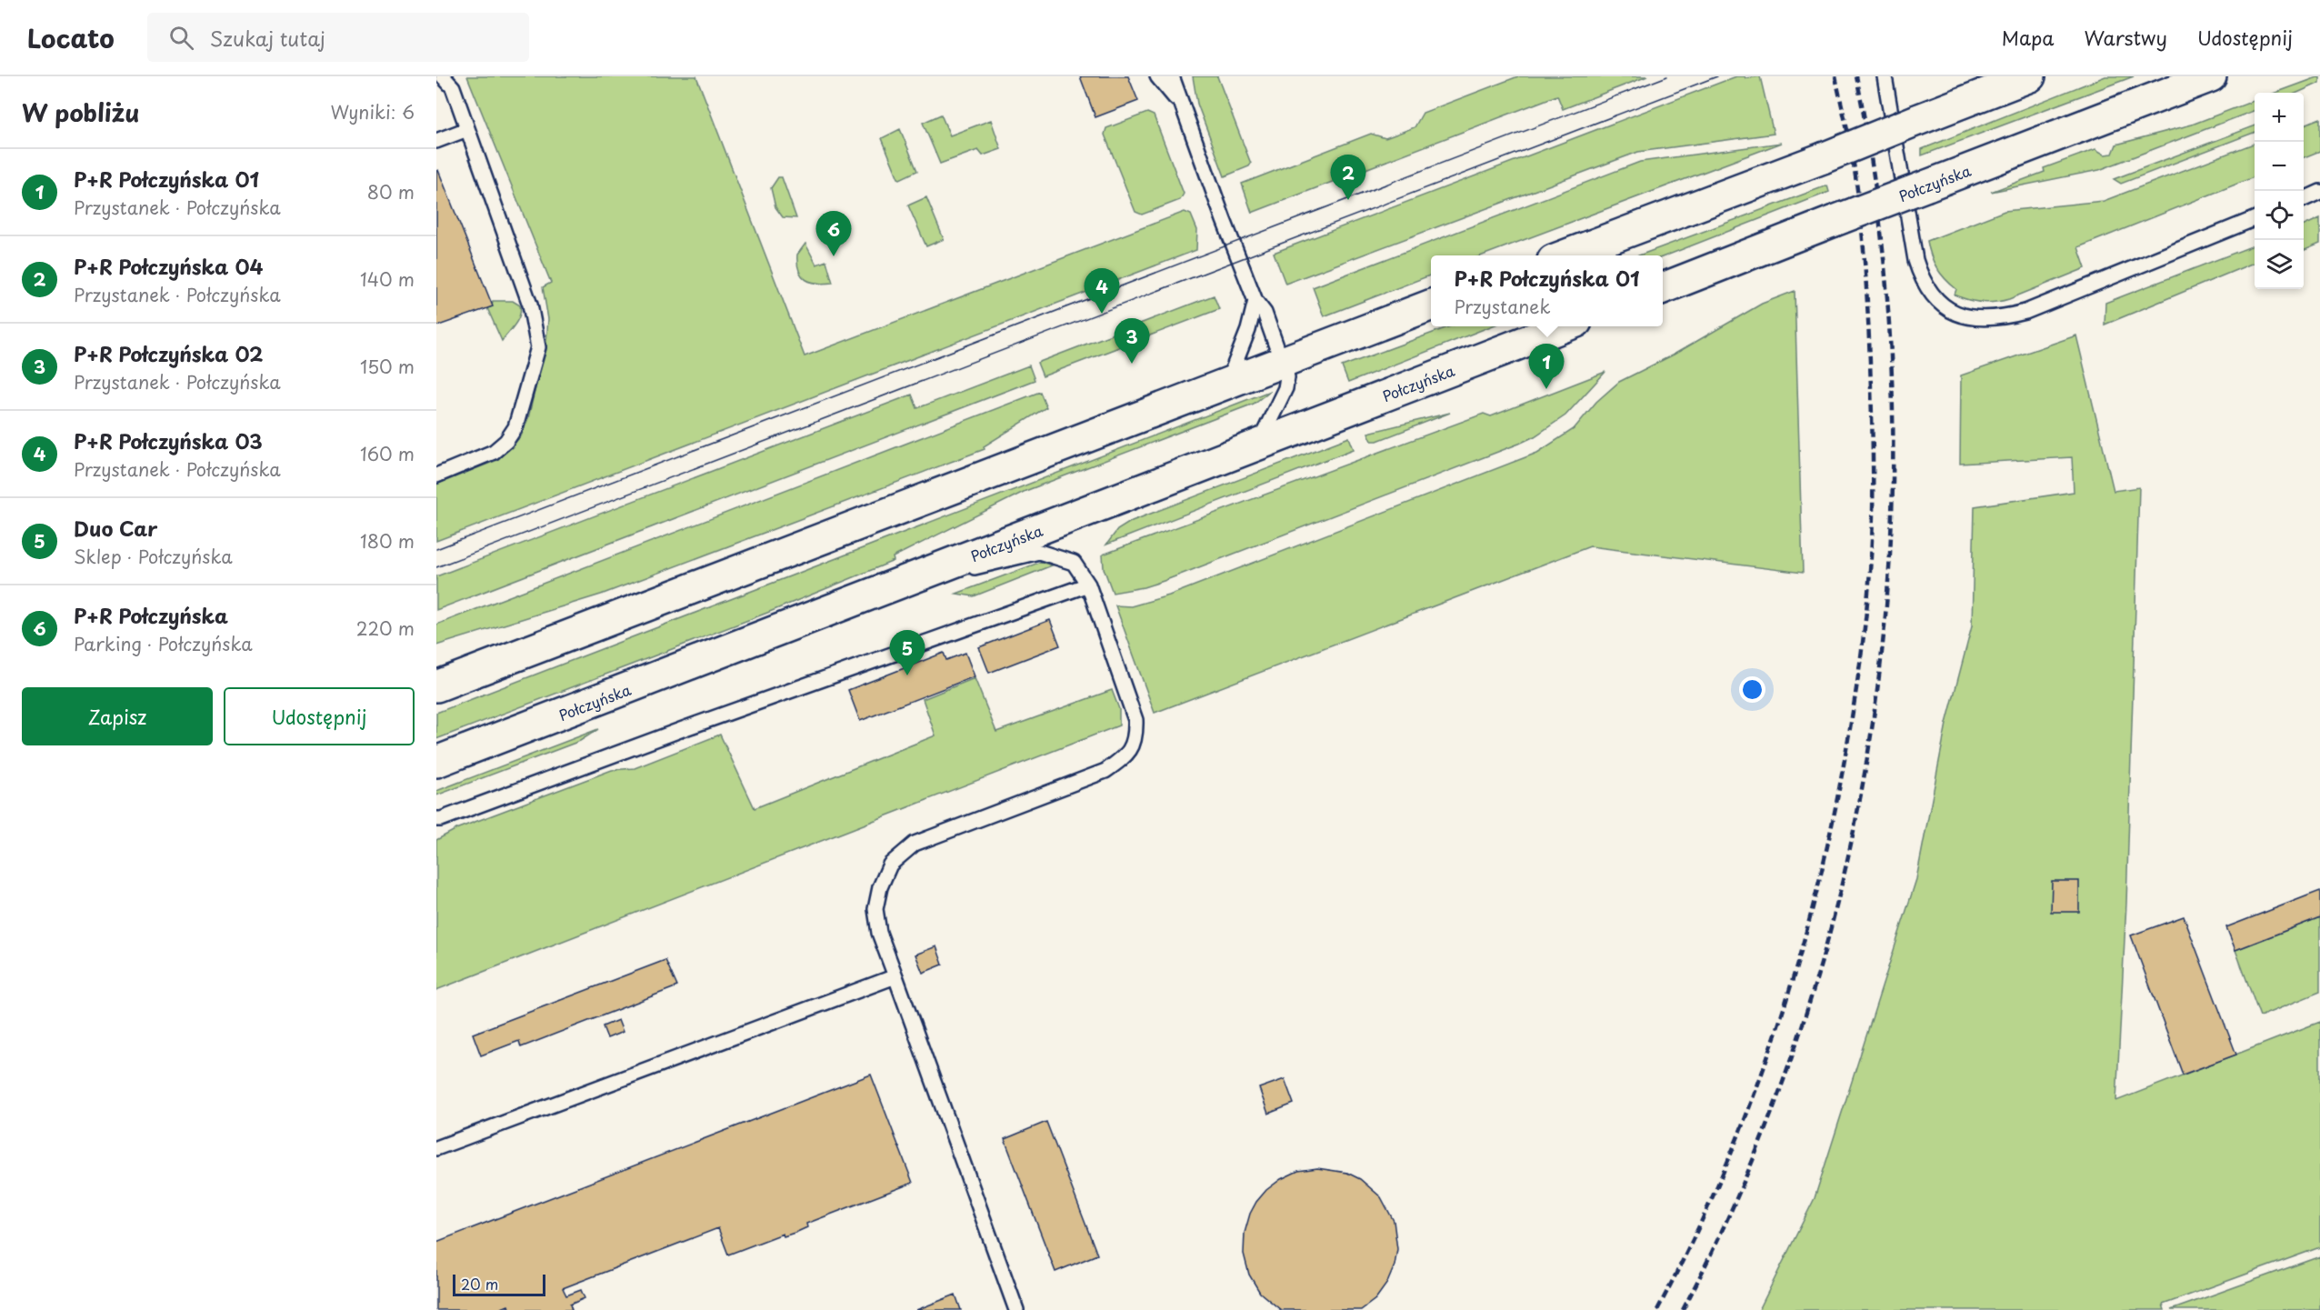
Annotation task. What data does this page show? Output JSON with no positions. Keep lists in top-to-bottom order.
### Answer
{
  "streets": {
    "main road": ["Połczyńska"]
  },
  "scale_bar": "20 m",
  "page": {
    "header": "Locato",
    "search": "Szukaj tutaj",
    "nav": ["Mapa", "Warstwy", "Udostępnij"],
    "heading": ["W pobliżu", "Wyniki: 6"],
    "map_buttons": ["+", "−"],
    "list": [
      {
        "mark": "1",
        "name": "P+R Połczyńska 01",
        "note": "Przystanek · Połczyńska",
        "value": "80 m"
      },
      {
        "mark": "2",
        "name": "P+R Połczyńska 04",
        "note": "Przystanek · Połczyńska",
        "value": "140 m"
      },
      {
        "mark": "3",
        "name": "P+R Połczyńska 02",
        "note": "Przystanek · Połczyńska",
        "value": "150 m"
      },
      {
        "mark": "4",
        "name": "P+R Połczyńska 03",
        "note": "Przystanek · Połczyńska",
        "value": "160 m"
      },
      {
        "mark": "5",
        "name": "Duo Car",
        "note": "Sklep · Połczyńska",
        "value": "180 m"
      },
      {
        "mark": "6",
        "name": "P+R Połczyńska",
        "note": "Parking · Połczyńska",
        "value": "220 m"
      }
    ],
    "pins": [
      "2",
      "6",
      "4",
      "3",
      "1",
      "5"
    ],
    "popup": ["P+R Połczyńska 01", "Przystanek"],
    "buttons": ["Zapisz", "Udostępnij"],
    "scale": "20 m"
  }
}
